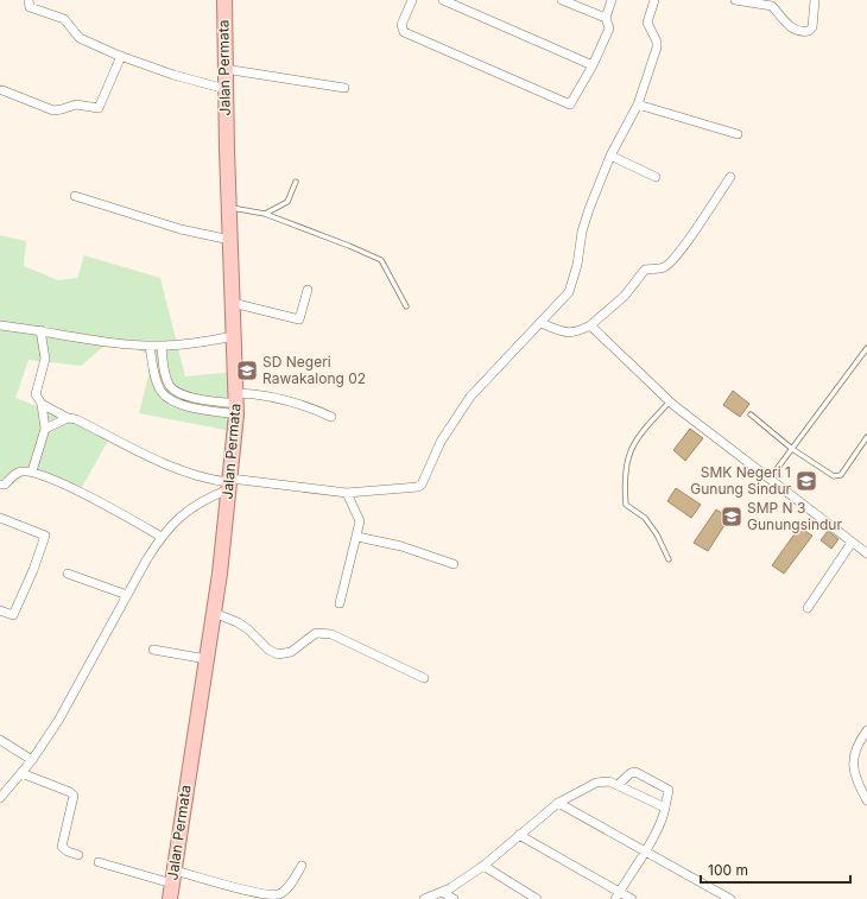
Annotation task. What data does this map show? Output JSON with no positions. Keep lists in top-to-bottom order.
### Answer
{
  "streets": {
    "main road": ["Jalan Permata"]
  },
  "places": {
    "school or university": ["SD Negeri Rawakalong 02", "SMK Negeri 1 Gunung Sindur", "SMP N 3 Gunungsindur"]
  },
  "scale_bar": "100 m"
}
